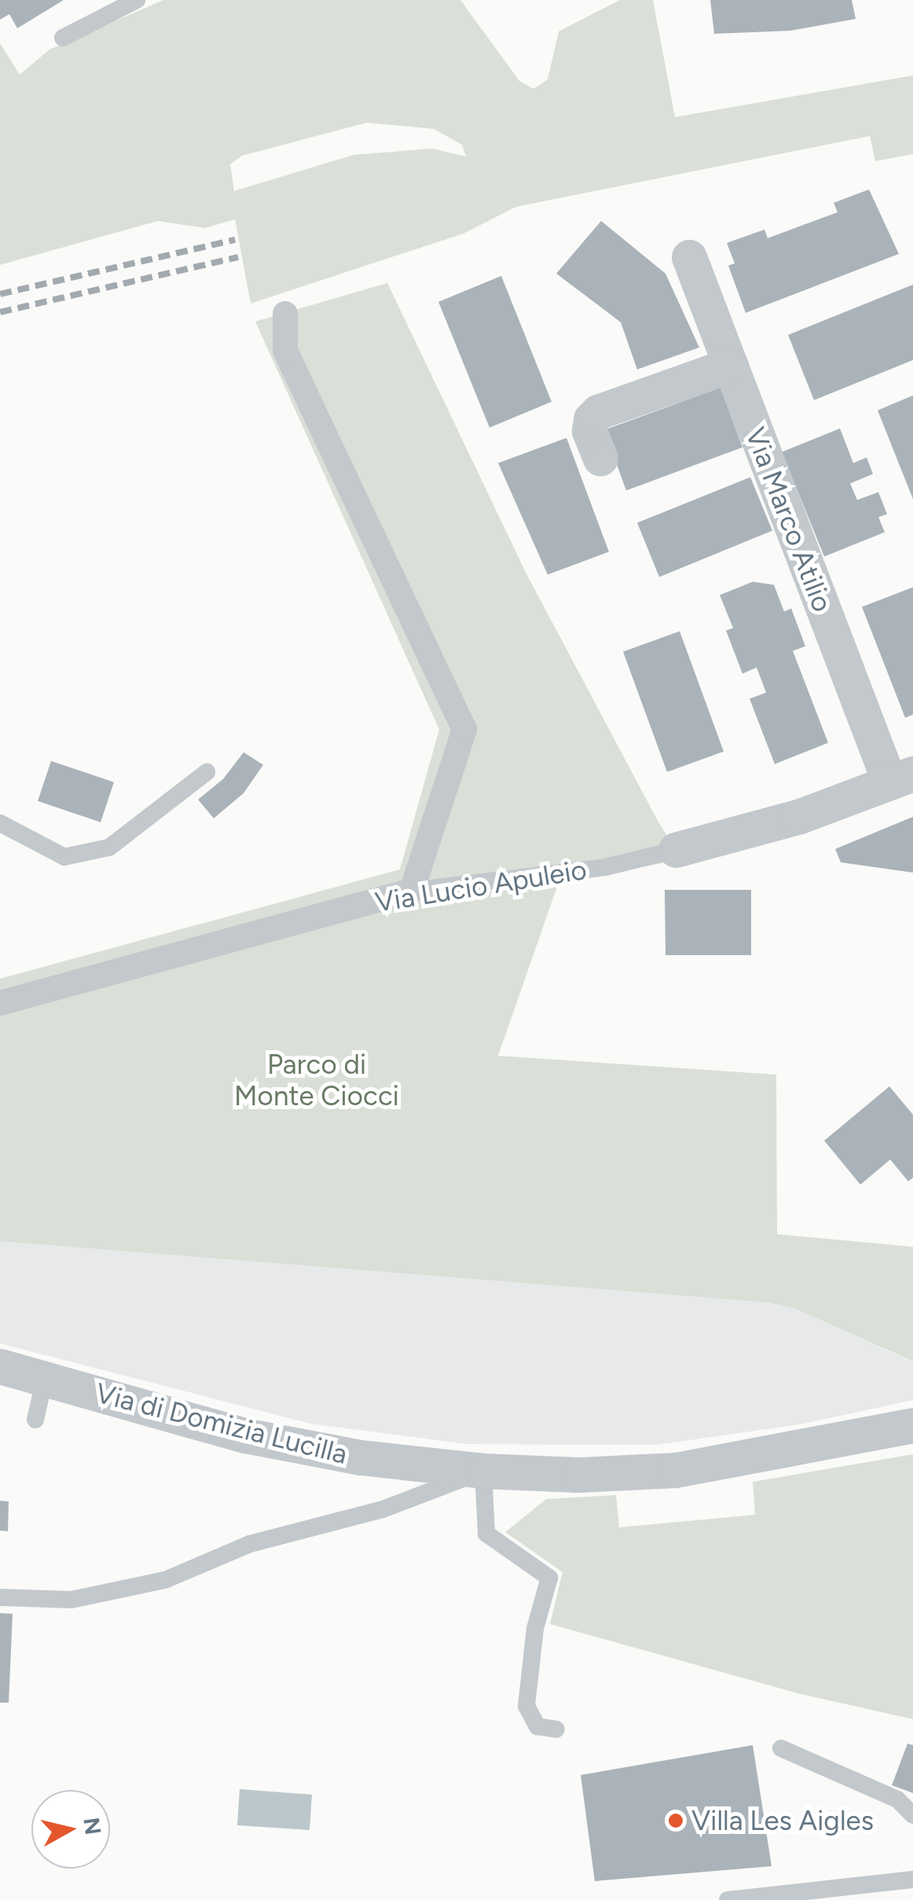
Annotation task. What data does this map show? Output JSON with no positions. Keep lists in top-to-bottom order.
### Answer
{
  "streets": {
    "street": ["Via Marco Atilio", "Via Lucio Apuleio", "Via di Domizia Lucilla"]
  },
  "crossings": [
    ["Via Marco Atilio", "Via Lucio Apuleio"]
  ],
  "parks": ["Parco di Monte Ciocci"],
  "places": ["Villa Les Aigles"],
  "north": "right"
}
